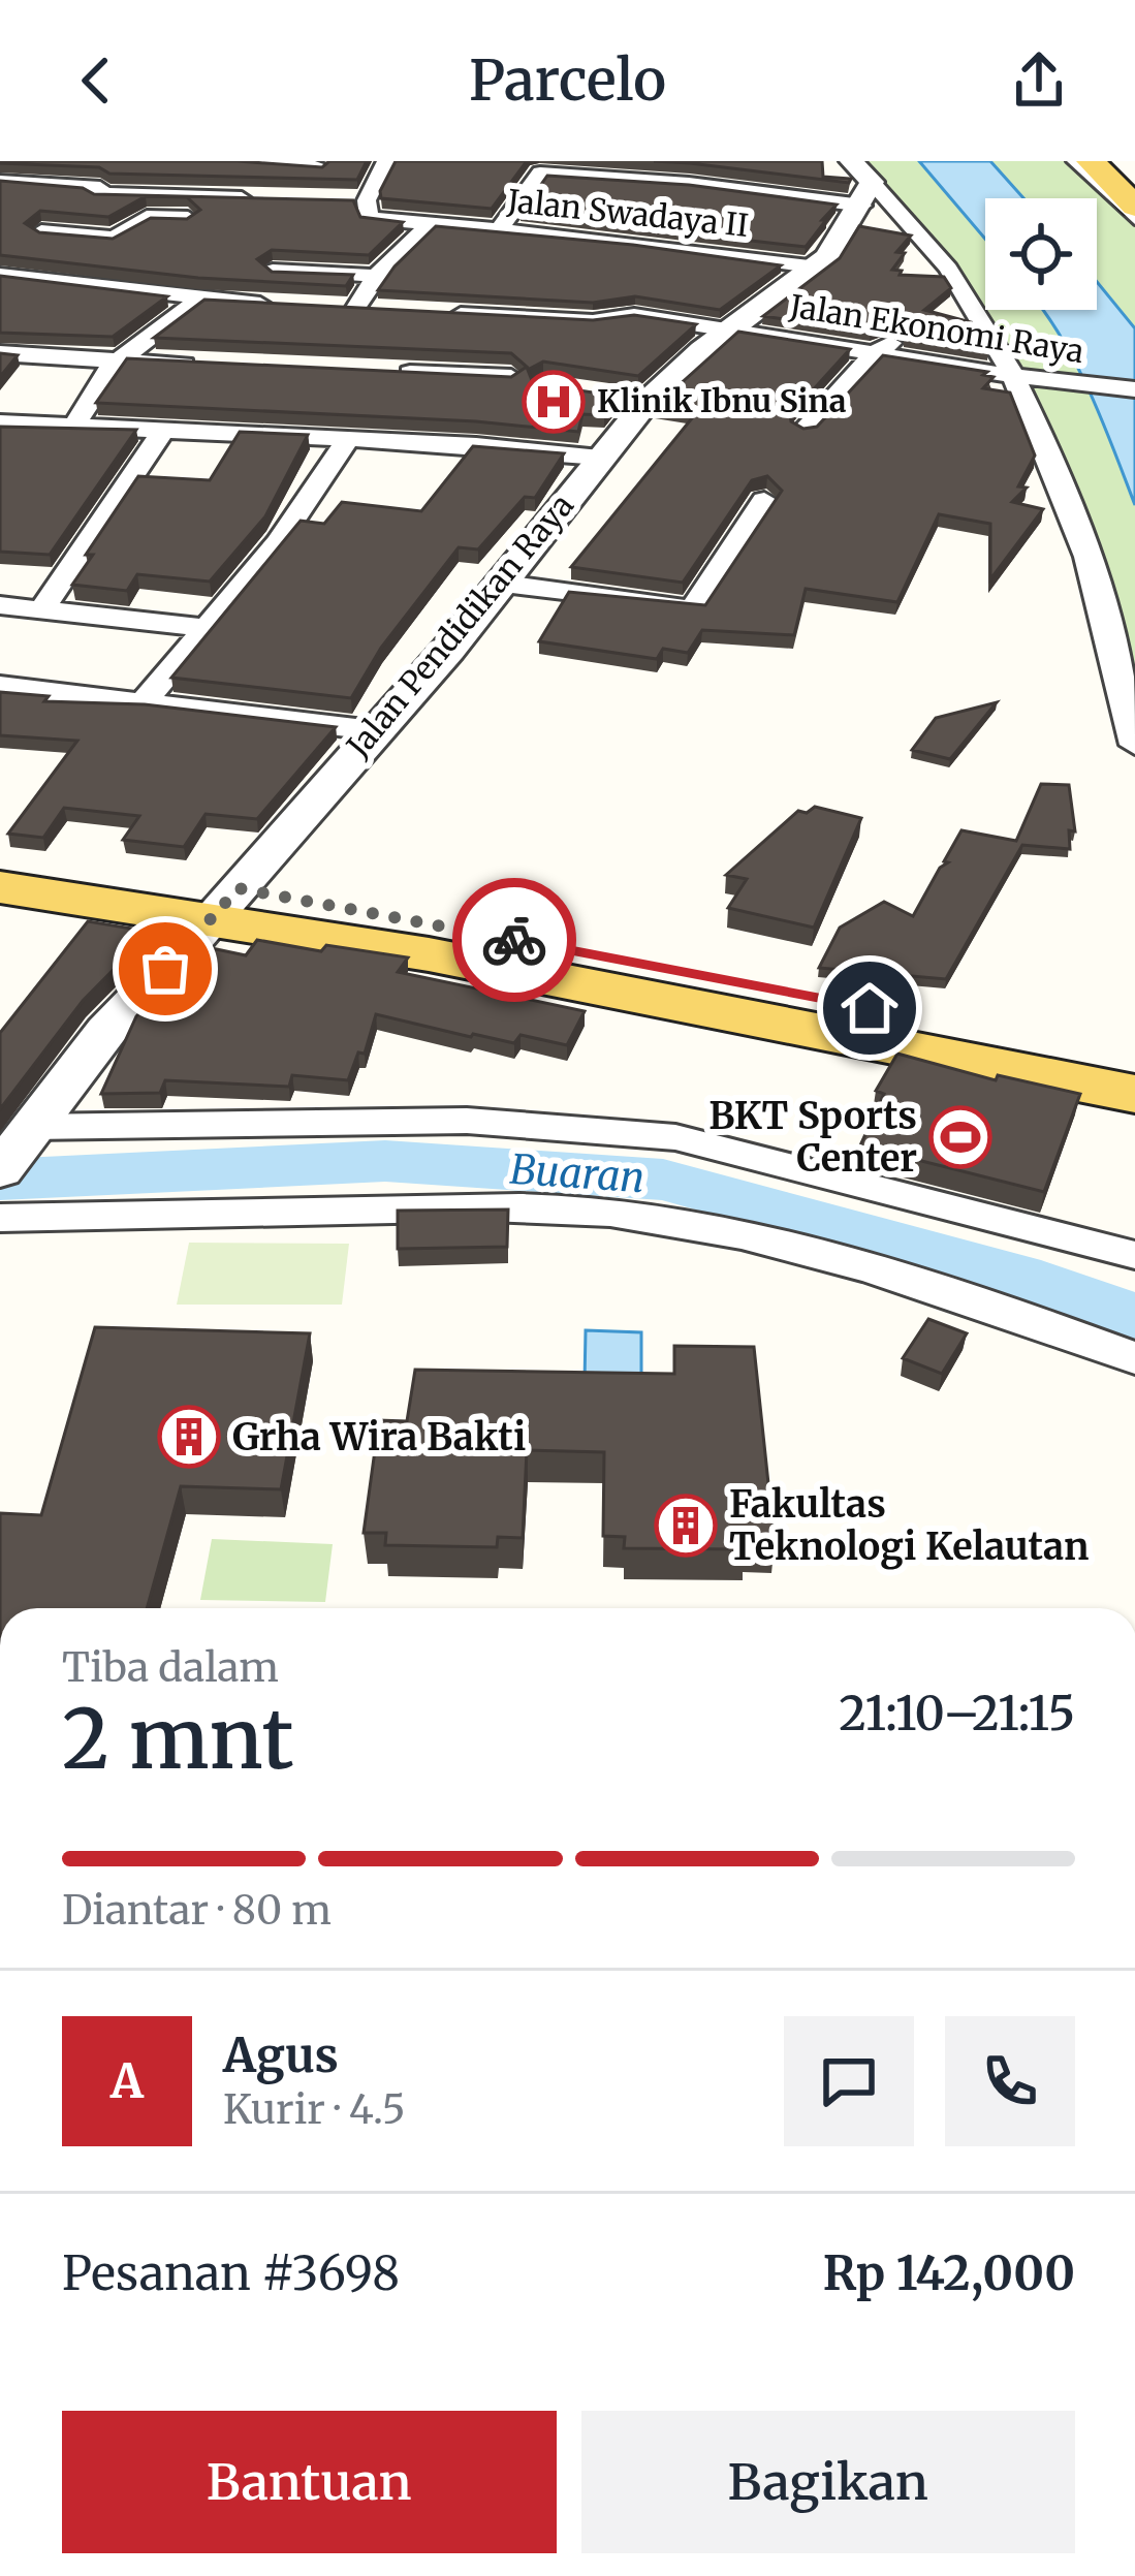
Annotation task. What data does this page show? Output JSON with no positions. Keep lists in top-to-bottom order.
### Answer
{
  "streets": {
    "street": ["Jalan Swadaya II", "Jalan Ekonomi Raya", "Jalan Pendidikan Raya"]
  },
  "crossings": [
    ["Jalan Swadaya II", "Jalan Pendidikan Raya"],
    ["Jalan Ekonomi Raya", "Jalan Pendidikan Raya"]
  ],
  "water": ["Buaran"],
  "places": {
    "hospital": ["Klinik Ibnu Sina"],
    "sports": ["BKT Sports Center"],
    "building": ["Grha Wira Bakti", "Fakultas Teknologi Kelautan"]
  },
  "page": {
    "header": "Parcelo",
    "heading": ["2 mnt", "Tiba dalam", "21:10–21:15"],
    "panel": [
      "Agus",
      "Kurir · 4.5",
      "Pesanan #3698",
      "Rp 142,000"
    ],
    "bar": "Diantar · 80 m",
    "round": "A",
    "buttons": ["Bantuan", "Bagikan"]
  }
}
